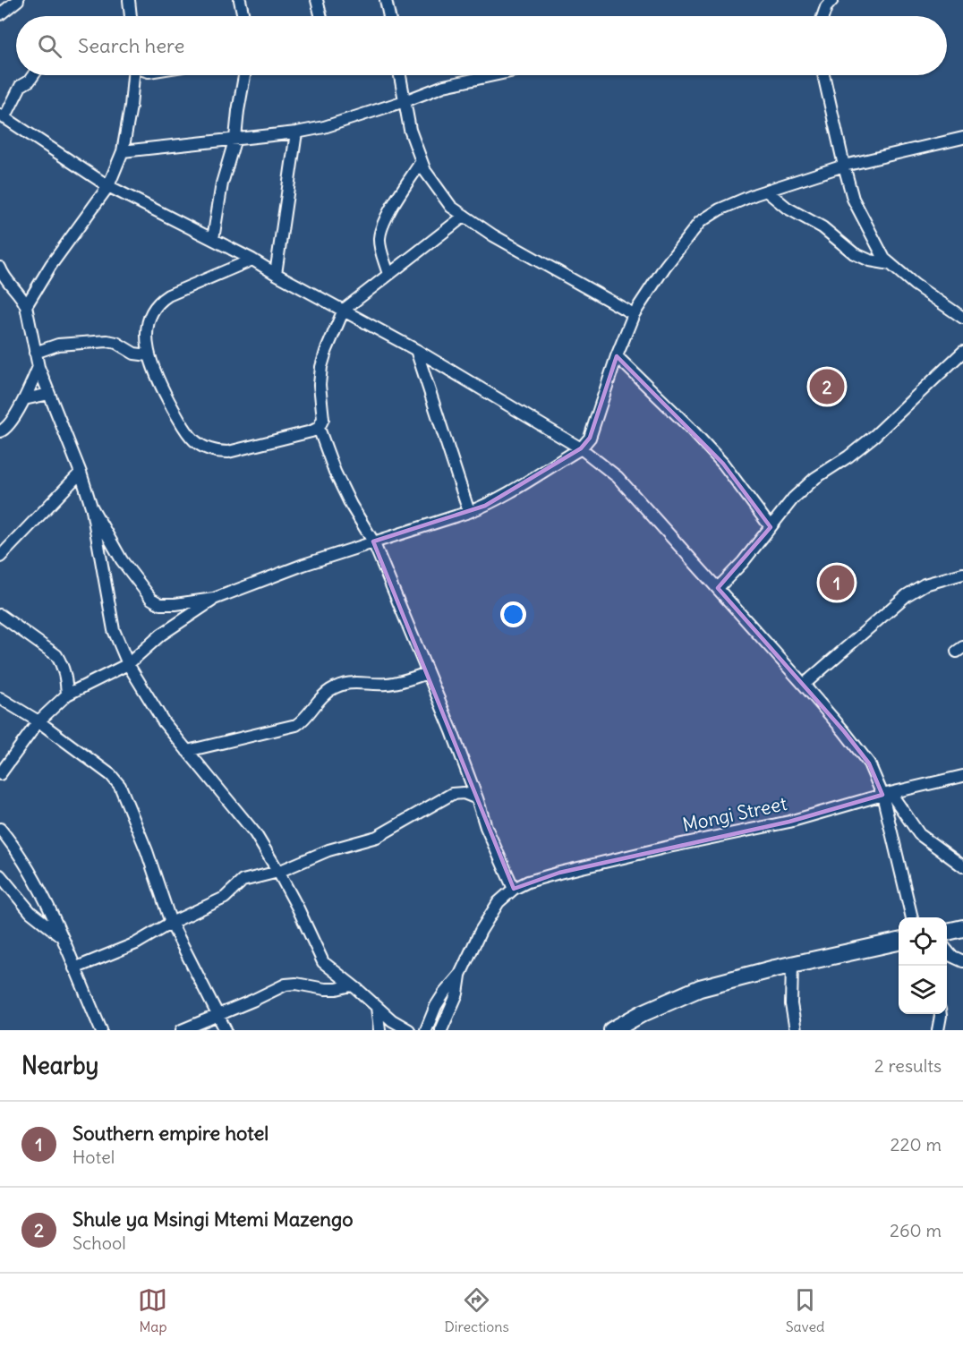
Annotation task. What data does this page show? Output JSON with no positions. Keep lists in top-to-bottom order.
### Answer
{
  "streets": {
    "street": ["Mongi Street"]
  },
  "page": {
    "search": "Search here",
    "pins": ["2", "1"],
    "heading": ["Nearby", "2 results"],
    "list": [
      {
        "mark": "1",
        "name": "Southern empire hotel",
        "note": "Hotel",
        "value": "220 m"
      },
      {
        "mark": "2",
        "name": "Shule ya Msingi Mtemi Mazengo",
        "note": "School",
        "value": "260 m"
      }
    ],
    "nav": ["Map", "Directions", "Saved"]
  }
}
